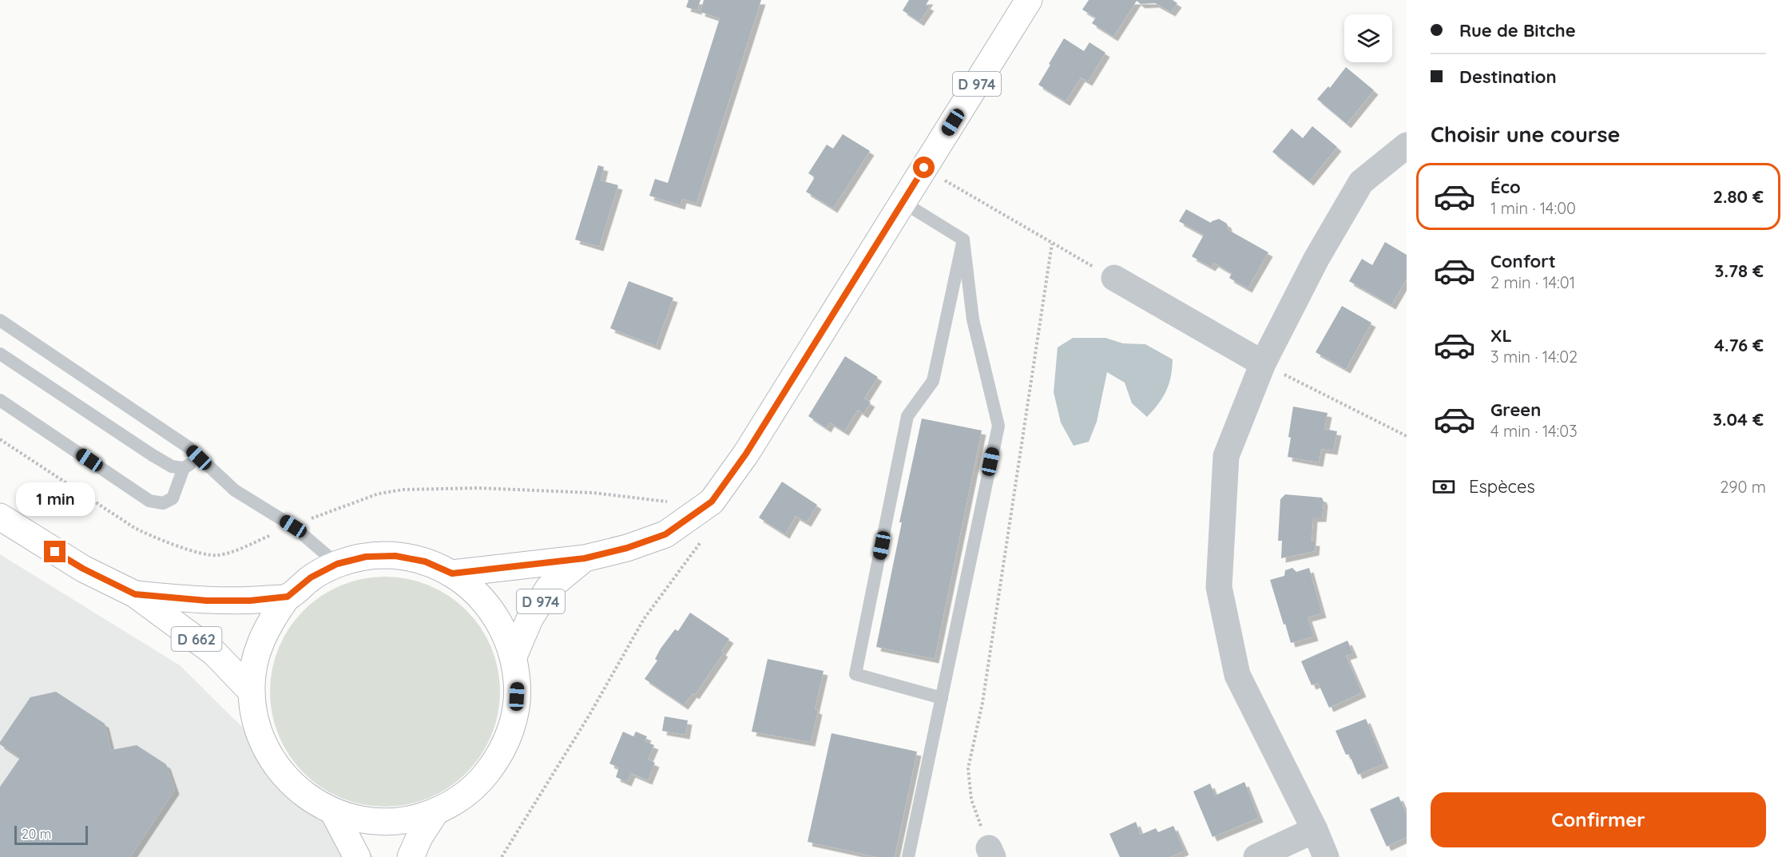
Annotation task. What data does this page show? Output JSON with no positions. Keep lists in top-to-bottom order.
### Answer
{
  "streets": {
    "main road": ["D 974", "D 662"]
  },
  "scale_bar": "20 m",
  "page": {
    "banner": ["Rue de Bitche", "Destination"],
    "heading": "Choisir une course",
    "list": [
      {
        "name": "Éco",
        "note": "1 min · 14:00",
        "value": "2.80 €"
      },
      {
        "name": "Confort",
        "note": "2 min · 14:01",
        "value": "3.78 €"
      },
      {
        "name": "XL",
        "note": "3 min · 14:02",
        "value": "4.76 €"
      },
      {
        "name": "Green",
        "note": "4 min · 14:03",
        "value": "3.04 €"
      }
    ],
    "pay": ["Espèces", "290 m"],
    "bubble": "1 min",
    "buttons": "Confirmer",
    "scale": "20 m"
  }
}
